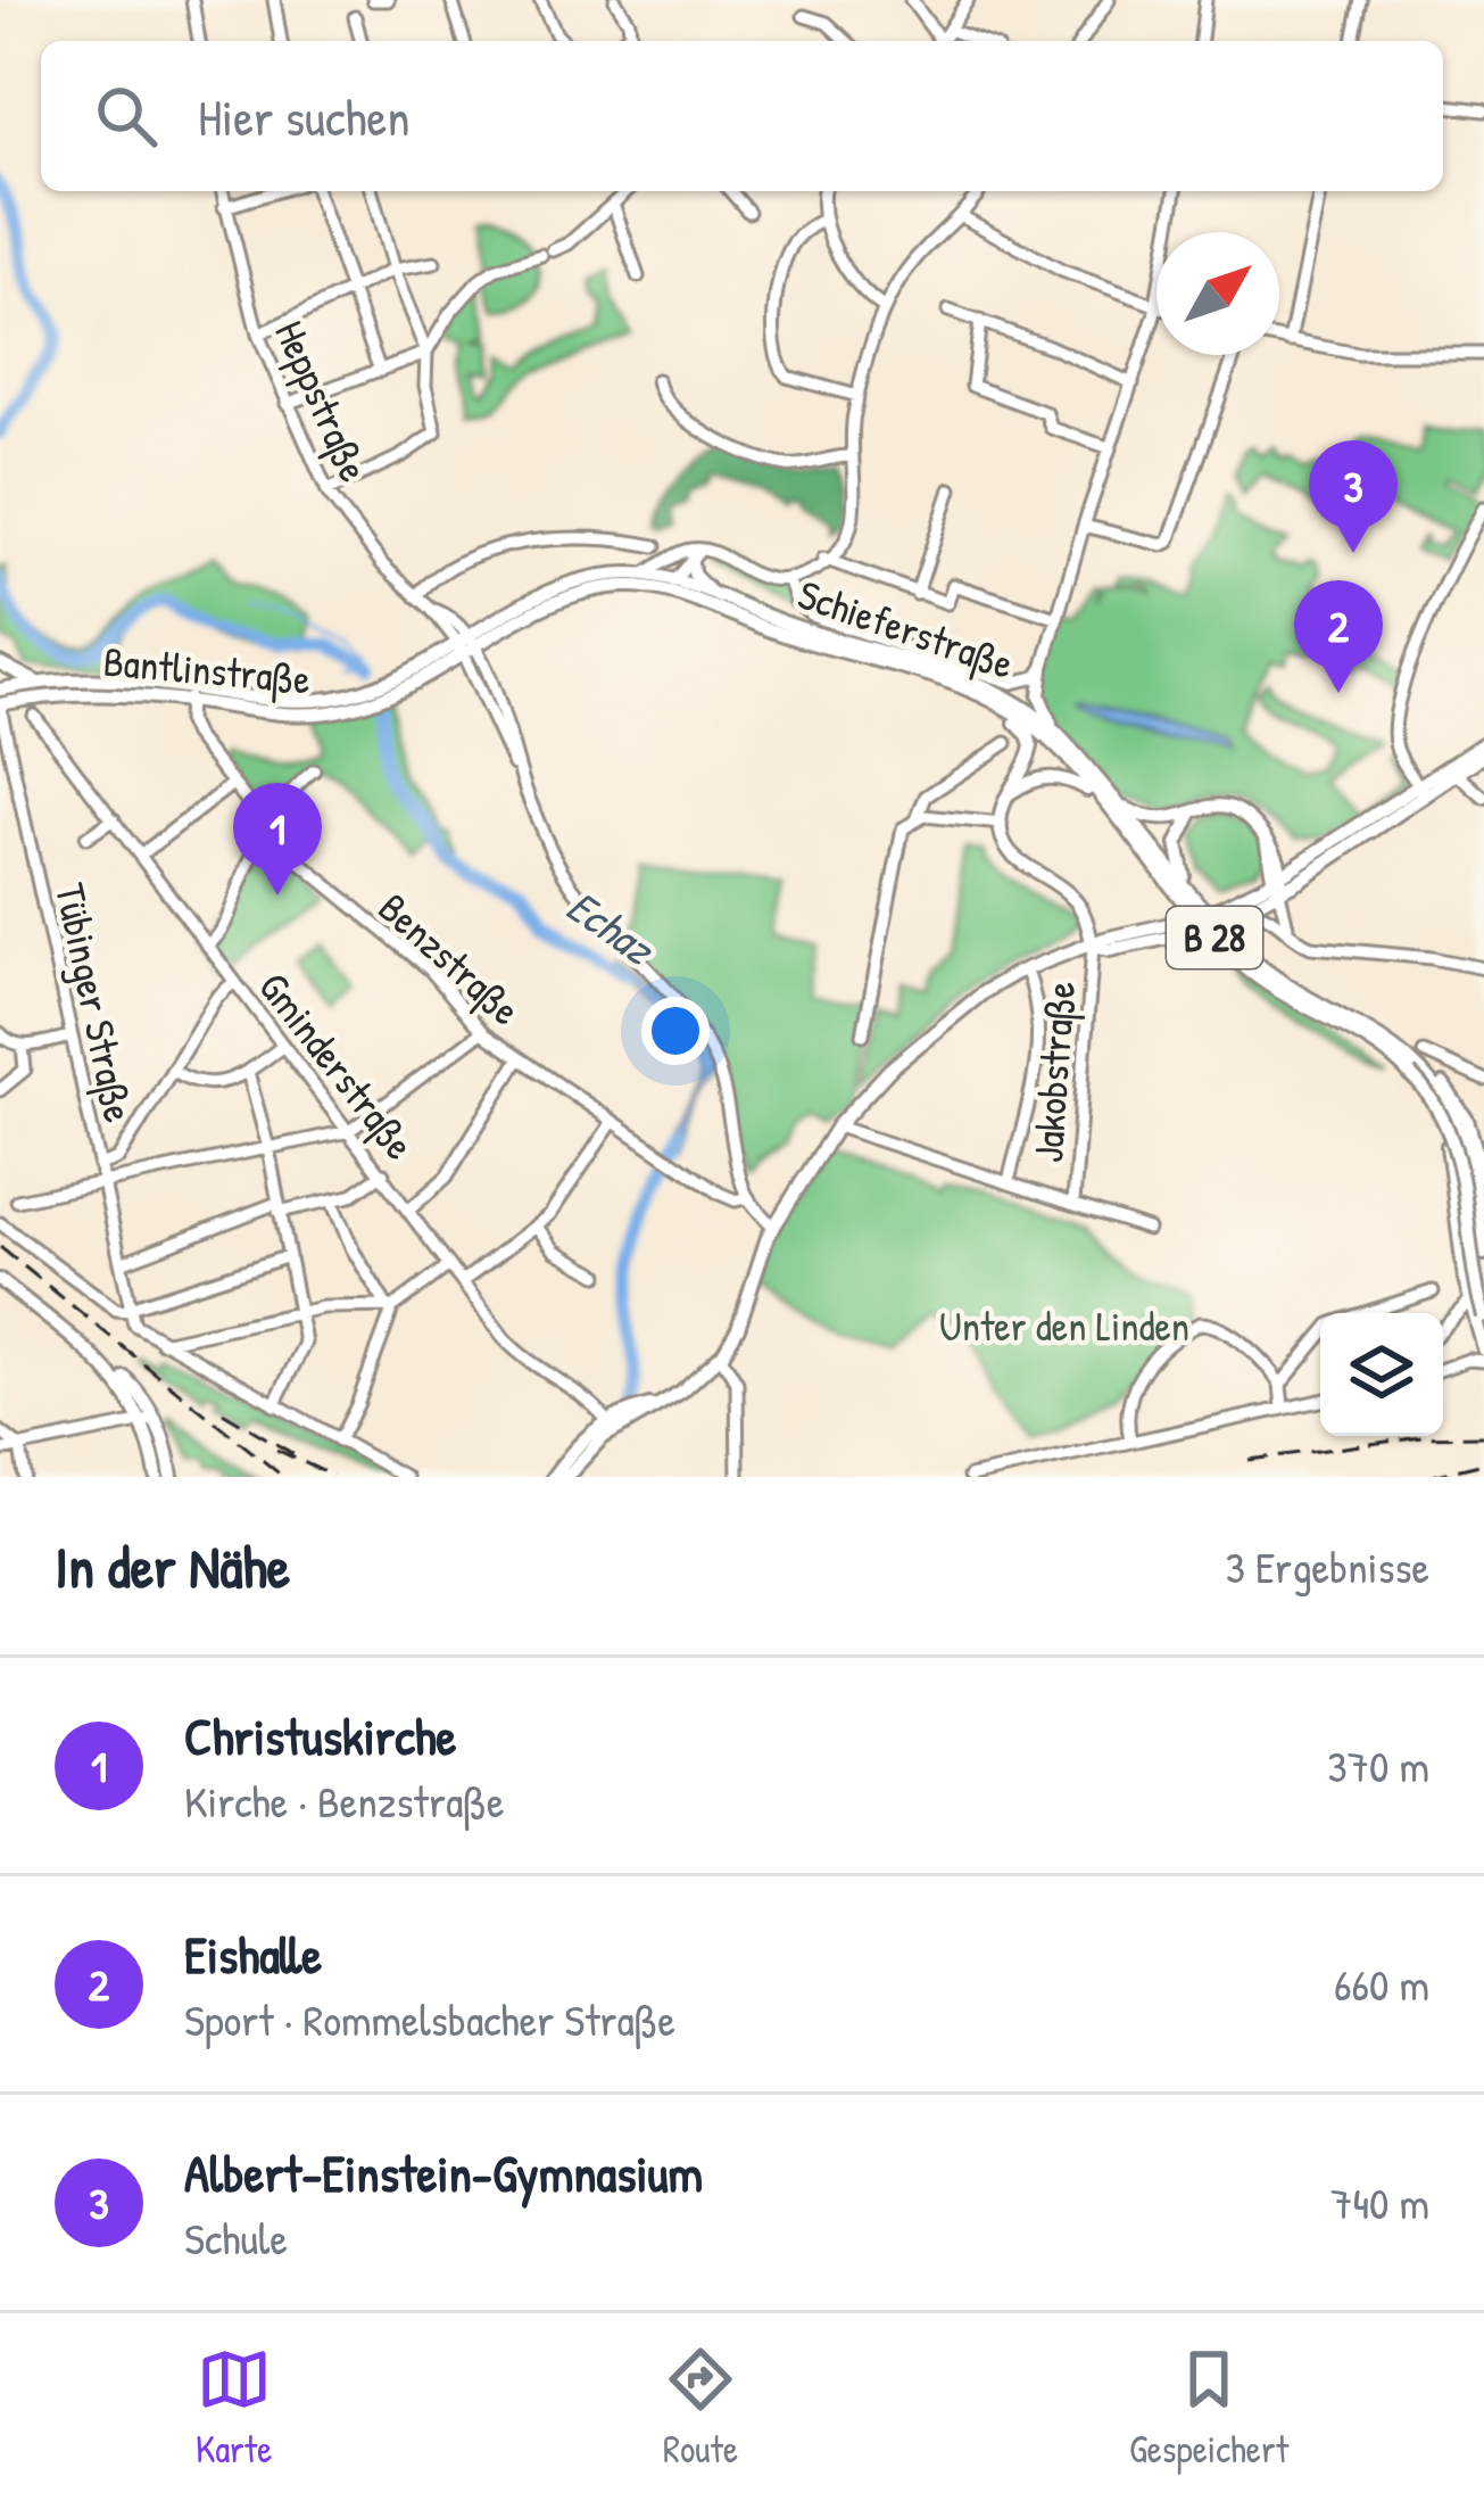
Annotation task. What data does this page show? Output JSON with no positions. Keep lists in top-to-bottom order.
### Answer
{
  "streets": {
    "main road": ["Schieferstraße", "Bantlinstraße", "B 28"],
    "street": [
      "Heppstraße",
      "Benzstraße",
      "Tübinger Straße",
      "Gminderstraße",
      "Jakobstraße"
    ]
  },
  "crossings": [
    ["Heppstraße", "Schieferstraße"],
    ["Heppstraße", "Bantlinstraße"],
    ["Heppstraße", "Benzstraße"],
    ["Schieferstraße", "Bantlinstraße"],
    ["Schieferstraße", "B 28"],
    ["Bantlinstraße", "Benzstraße"],
    ["Bantlinstraße", "Tübinger Straße"]
  ],
  "water": ["Echaz"],
  "parks": ["Unter den Linden"],
  "north": "top right",
  "page": {
    "search": "Hier suchen",
    "pins": ["3", "2", "1"],
    "heading": ["In der Nähe", "3 Ergebnisse"],
    "list": [
      {
        "mark": "1",
        "name": "Christuskirche",
        "note": "Kirche · Benzstraße",
        "value": "370 m"
      },
      {
        "mark": "2",
        "name": "Eishalle",
        "note": "Sport · Rommelsbacher Straße",
        "value": "660 m"
      },
      {
        "mark": "3",
        "name": "Albert-Einstein-Gymnasium",
        "note": "Schule",
        "value": "740 m"
      }
    ],
    "nav": ["Karte", "Route", "Gespeichert"]
  }
}
